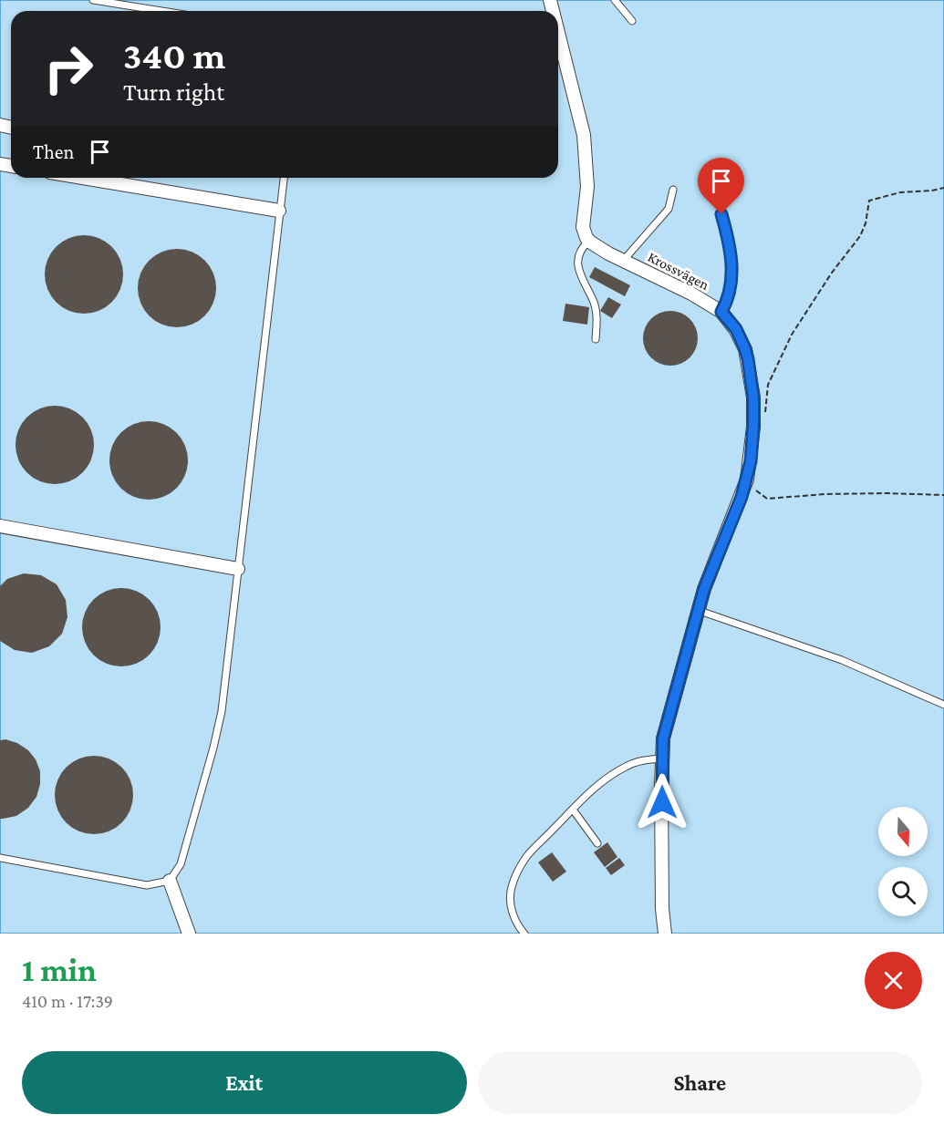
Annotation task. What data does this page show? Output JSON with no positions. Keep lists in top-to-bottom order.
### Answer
{
  "streets": {
    "street": ["Krossvägen"]
  },
  "north": "bottom",
  "page": {
    "turn": ["340 m", "Turn right"],
    "then": "Then",
    "heading": ["1 min", "410 m · 17:39"],
    "buttons": ["Exit", "Share"]
  }
}
